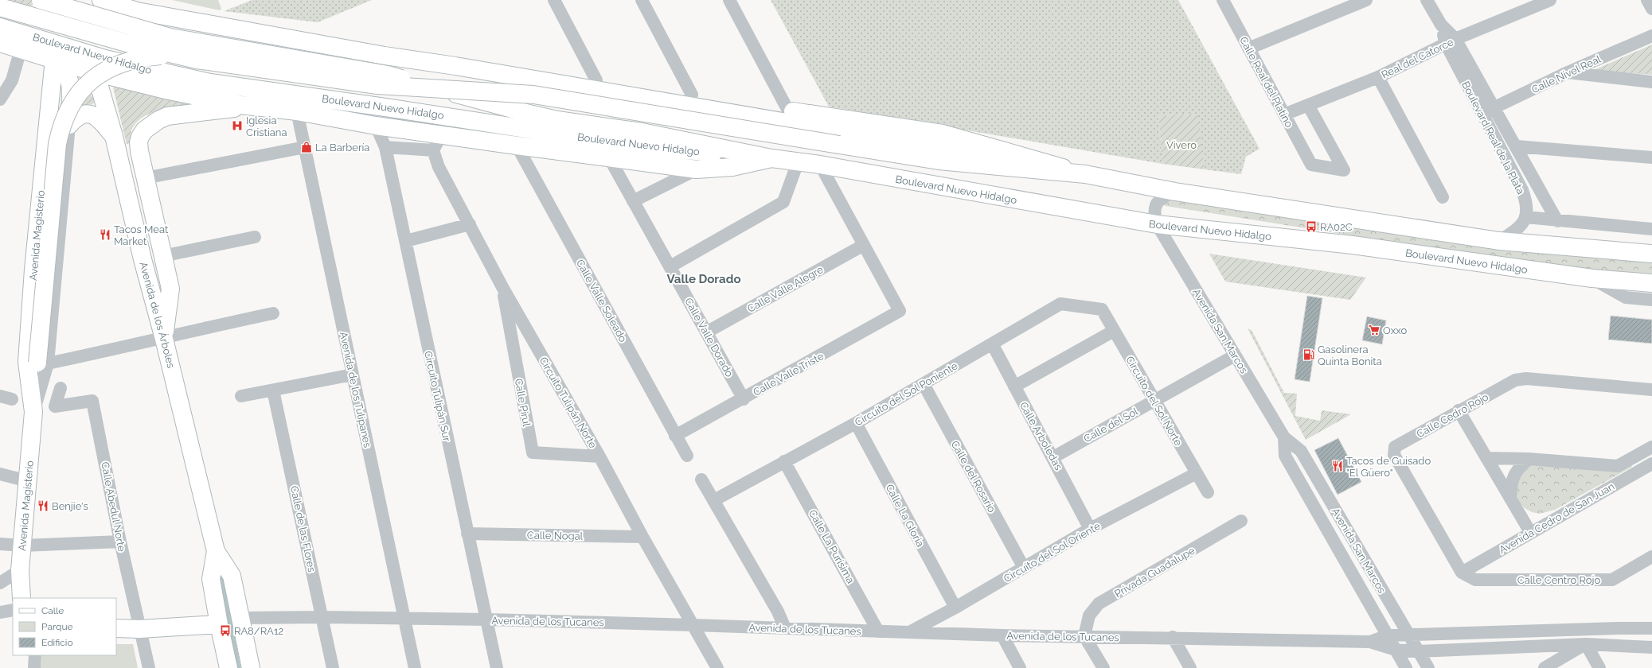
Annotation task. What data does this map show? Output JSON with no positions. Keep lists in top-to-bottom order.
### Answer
{
  "streets": {
    "main road": ["Boulevard Nuevo Hidalgo", "Avenida Magisterio", "Avenida de los Árboles"],
    "street": [
      "Real del Catorce",
      "Calle Nivel Real",
      "Calle Real del Platino",
      "Boulevard Real de la Plata",
      "Calle Valle Alegre",
      "Calle Valle Soleado",
      "Avenida San Marcos",
      "Calle Valle Dorado",
      "Calle Valle Triste",
      "Avenida de los Tulipanes",
      "Circuito del Sol Poniente",
      "Circuito Tulipán Sur",
      "Circuito del Sol Norte",
      "Calle Pirul",
      "Circuito Tulipán Norte",
      "Calle Cedro Rojo",
      "Calle del Sol",
      "Calle Arboledas",
      "Calle del Rosario",
      "Calle Abedul Norte",
      "Calle La Gloria",
      "Avenida Cedro de San Juan",
      "Calle de las Flores",
      "Calle Nogal",
      "Calle La Purísima",
      "Circuito del Sol Oriente",
      "Privada Guadalupe",
      "Calle Centro Rojo",
      "Avenida de los Tucanes"
    ]
  },
  "crossings": [
    ["Boulevard Nuevo Hidalgo", "Avenida Magisterio"],
    ["Boulevard Nuevo Hidalgo", "Avenida de los Árboles"],
    ["Boulevard Nuevo Hidalgo", "Avenida San Marcos"],
    ["Real del Catorce", "Calle Real del Platino"],
    ["Real del Catorce", "Boulevard Real de la Plata"],
    ["Calle Nivel Real", "Boulevard Real de la Plata"],
    ["Calle Valle Alegre", "Calle Valle Dorado"],
    ["Calle Valle Alegre", "Calle Valle Triste"],
    ["Calle Valle Soleado", "Calle Valle Triste"],
    ["Avenida de los Árboles", "Avenida de los Tucanes"],
    ["Avenida San Marcos", "Calle del Sol"],
    ["Avenida San Marcos", "Avenida de los Tucanes"],
    ["Calle Valle Dorado", "Calle Valle Triste"],
    ["Avenida de los Tulipanes", "Avenida de los Tucanes"],
    ["Circuito del Sol Poniente", "Circuito del Sol Norte"],
    ["Circuito del Sol Poniente", "Calle Arboledas"],
    ["Circuito del Sol Poniente", "Calle del Rosario"],
    ["Circuito del Sol Poniente", "Calle La Gloria"],
    ["Circuito del Sol Poniente", "Calle La Purísima"],
    ["Circuito Tulipán Sur", "Calle Nogal"],
    ["Circuito Tulipán Sur", "Avenida de los Tucanes"],
    ["Circuito del Sol Norte", "Calle del Sol"],
    ["Circuito del Sol Norte", "Circuito del Sol Oriente"],
    ["Calle Pirul", "Circuito Tulipán Norte"],
    ["Circuito Tulipán Norte", "Calle Nogal"],
    ["Circuito Tulipán Norte", "Avenida de los Tucanes"],
    ["Calle Cedro Rojo", "Avenida Cedro de San Juan"],
    ["Calle Cedro Rojo", "Calle Centro Rojo"],
    ["Calle del Sol", "Calle Arboledas"],
    ["Calle Arboledas", "Circuito del Sol Oriente"],
    ["Calle del Rosario", "Circuito del Sol Oriente"],
    ["Calle La Gloria", "Circuito del Sol Oriente"],
    ["Avenida Cedro de San Juan", "Calle Centro Rojo"],
    ["Calle de las Flores", "Avenida de los Tucanes"],
    ["Calle La Purísima", "Avenida de los Tucanes"],
    ["Circuito del Sol Oriente", "Avenida de los Tucanes"],
    ["Privada Guadalupe", "Avenida de los Tucanes"]
  ],
  "districts": ["Valle Dorado"],
  "parks": ["Vivero"],
  "places": {
    "hospital": ["Iglesia Cristiana"],
    "shop": ["La Barbería"],
    "bus stop": ["RA02C", "RA8/RA12"],
    "restaurant": ["Tacos Meat Market", "Tacos de Guisado \"El Güero\"", "Benjie's"],
    "supermarket": ["Oxxo"],
    "fuel station": ["Gasolinera Quinta Bonita"]
  },
  "legend": ["Calle", "Parque", "Edificio"]
}
